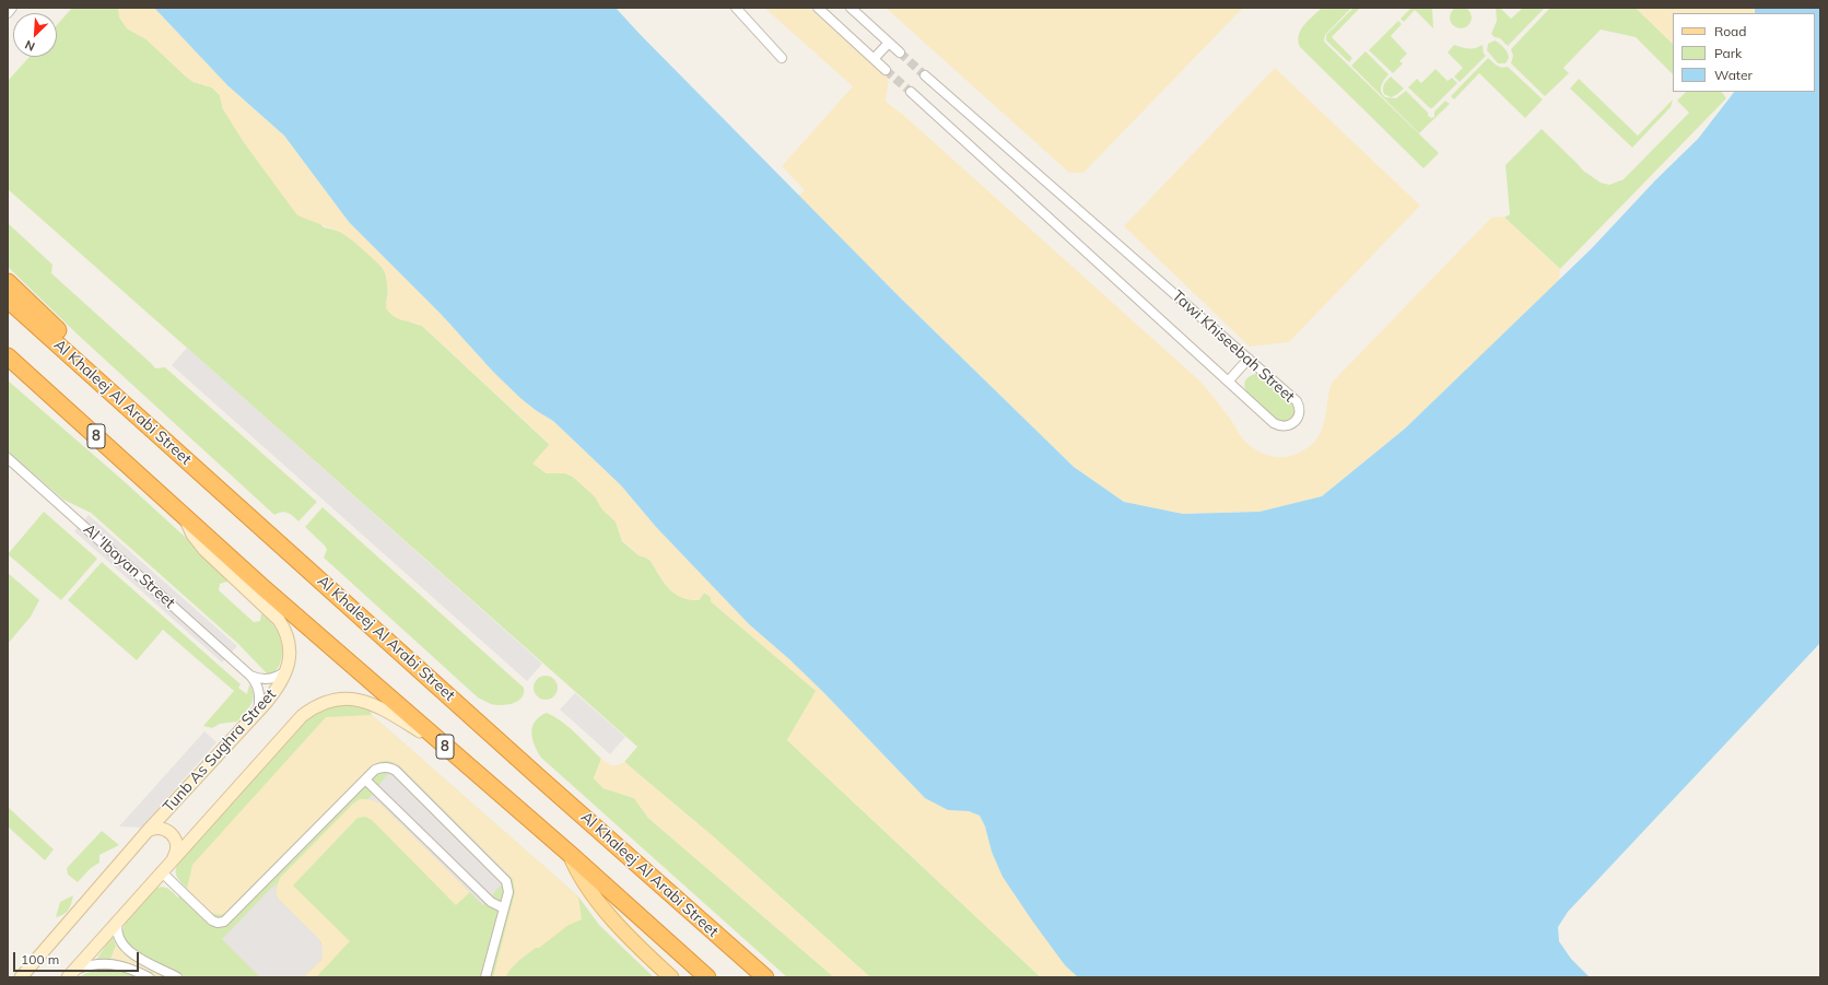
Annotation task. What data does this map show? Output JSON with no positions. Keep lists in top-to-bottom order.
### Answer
{
  "streets": {
    "highway": ["Al Khaleej Al Arabi Street", "8"],
    "street": ["Tawi Khiseebah Street", "Al 'Ibayan Street", "Tunb As Sughra Street"]
  },
  "crossings": [
    ["8", "Tunb As Sughra Street"],
    ["Al 'Ibayan Street", "Tunb As Sughra Street"]
  ],
  "legend": ["Road", "Park", "Water"],
  "scale_bar": "100 m",
  "north": "bottom left"
}
